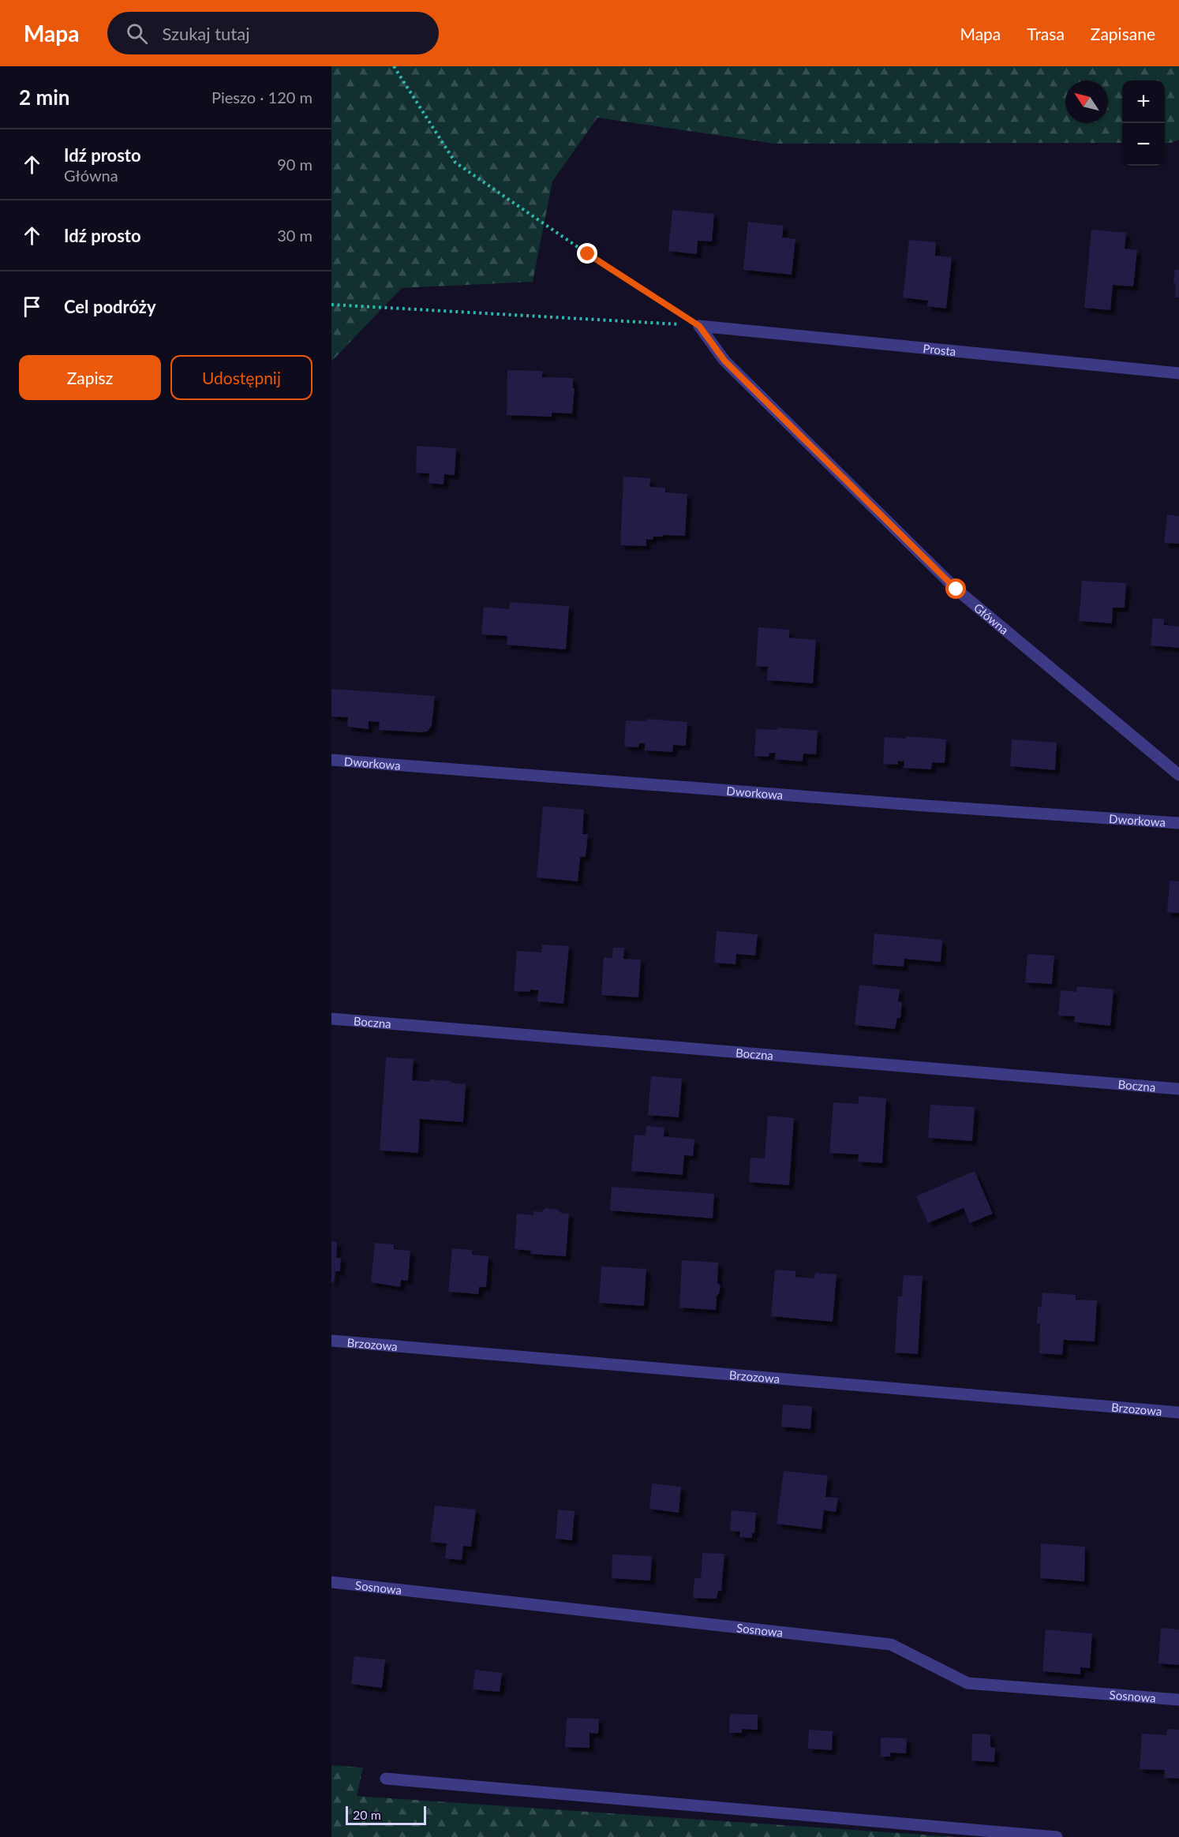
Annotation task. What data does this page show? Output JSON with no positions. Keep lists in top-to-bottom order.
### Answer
{
  "streets": {
    "street": [
      "Prosta",
      "Główna",
      "Dworkowa",
      "Boczna",
      "Brzozowa",
      "Sosnowa"
    ]
  },
  "crossings": [
    ["Prosta", "Główna"]
  ],
  "scale_bar": "20 m",
  "north": "top left",
  "page": {
    "header": "Mapa",
    "search": "Szukaj tutaj",
    "nav": ["Mapa", "Trasa", "Zapisane"],
    "heading": ["2 min", "Pieszo · 120 m"],
    "map_buttons": ["+", "−"],
    "list": [
      ["Idź prosto", "Główna", "90 m"],
      ["Idź prosto", "30 m"],
      "Cel podróży"
    ],
    "buttons": ["Zapisz", "Udostępnij"],
    "scale": "20 m"
  }
}
